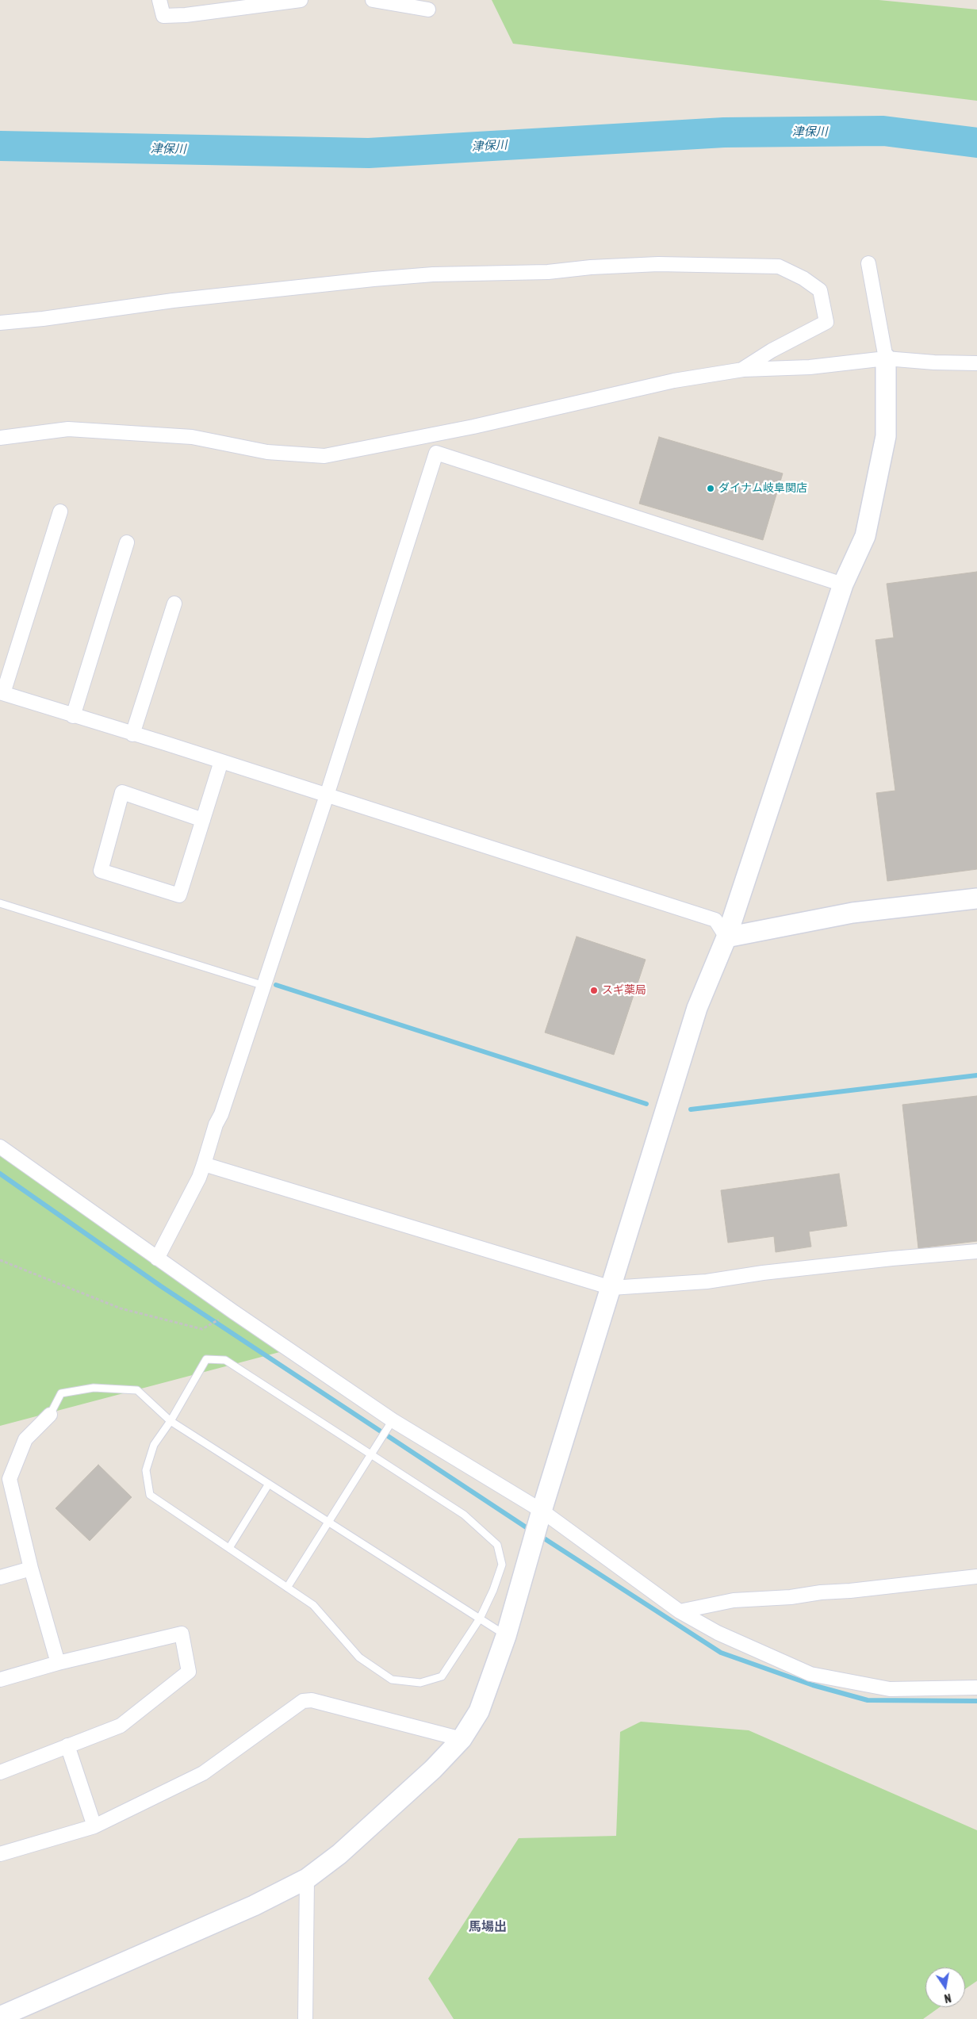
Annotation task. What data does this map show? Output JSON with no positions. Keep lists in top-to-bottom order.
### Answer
{
  "districts": ["馬場出"],
  "water": ["津保川"],
  "places": ["ダイナム岐阜関店", "スギ薬局"],
  "north": "bottom"
}
